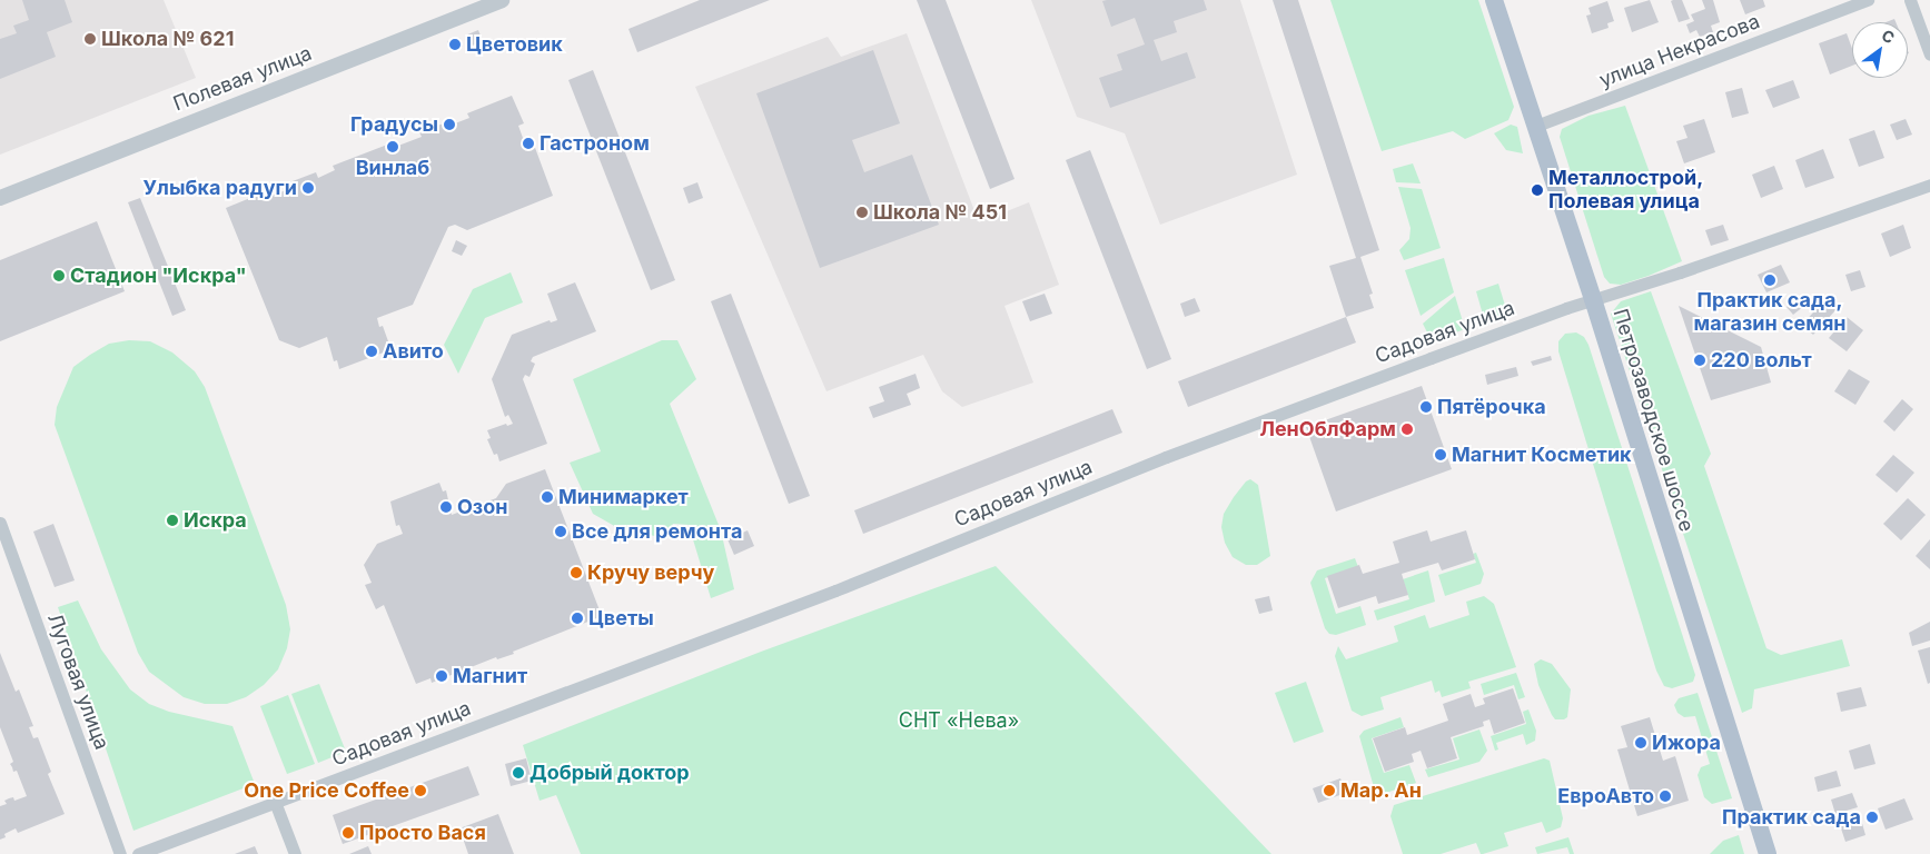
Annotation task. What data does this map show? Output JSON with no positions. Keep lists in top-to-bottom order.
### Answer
{
  "streets": {
    "main road": ["Петрозаводское шоссе"],
    "street": [
      "улица Некрасова",
      "Полевая улица",
      "Садовая улица",
      "Луговая улица"
    ]
  },
  "crossings": [
    ["улица Некрасова", "Петрозаводское шоссе"],
    ["Садовая улица", "Петрозаводское шоссе"]
  ],
  "parks": ["СНТ «Нева»"],
  "places": [
    "Школа № 621",
    "Цветовик",
    "Градусы",
    "Гастроном",
    "Винлаб",
    "Улыбка радуги",
    "Металлострой, Полевая улица",
    "Школа № 451",
    "Стадион \"Искра\"",
    "Практик сада, магазин семян",
    "Авито",
    "220 вольт",
    "Пятёрочка",
    "ЛенОблФарм",
    "Магнит Косметик",
    "Минимаркет",
    "Озон",
    "Искра",
    "Все для ремонта",
    "Кручу верчу",
    "Цветы",
    "Магнит",
    "Ижора",
    "Добрый доктор",
    "One Price Coffee",
    "Мар. Ан",
    "ЕвроАвто",
    "Практик сада",
    "Просто Вася"
  ],
  "north": "top right"
}
